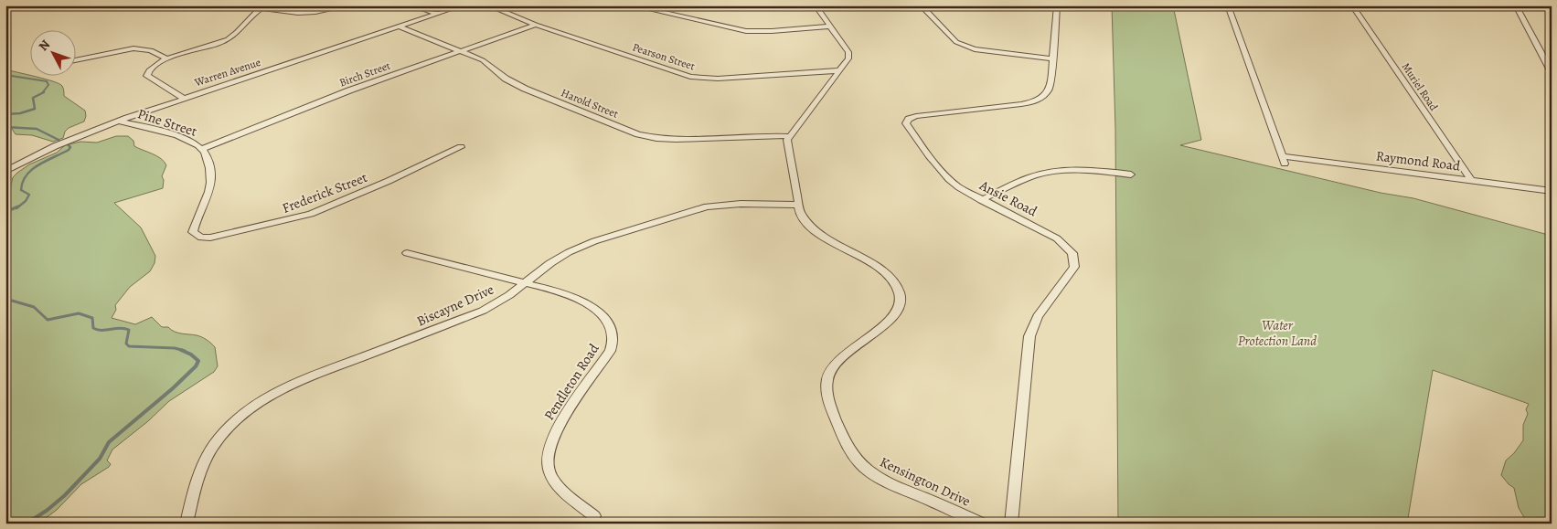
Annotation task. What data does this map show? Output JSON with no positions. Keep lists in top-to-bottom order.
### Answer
{
  "streets": {
    "street": [
      "Pearson Street",
      "Warren Avenue",
      "Birch Street",
      "Muriel Road",
      "Harold Street",
      "Pine Street",
      "Raymond Road",
      "Frederick Street",
      "Ansie Road",
      "Biscayne Drive",
      "Pendleton Road",
      "Kensington Drive"
    ]
  },
  "crossings": [
    ["Pearson Street", "Birch Street"],
    ["Warren Avenue", "Harold Street"],
    ["Warren Avenue", "Pine Street"],
    ["Birch Street", "Harold Street"],
    ["Birch Street", "Pine Street"],
    ["Muriel Road", "Raymond Road"],
    ["Harold Street", "Kensington Drive"],
    ["Pine Street", "Frederick Street"],
    ["Biscayne Drive", "Pendleton Road"],
    ["Biscayne Drive", "Kensington Drive"]
  ],
  "parks": ["Water Protection Land"],
  "north": "top left"
}
